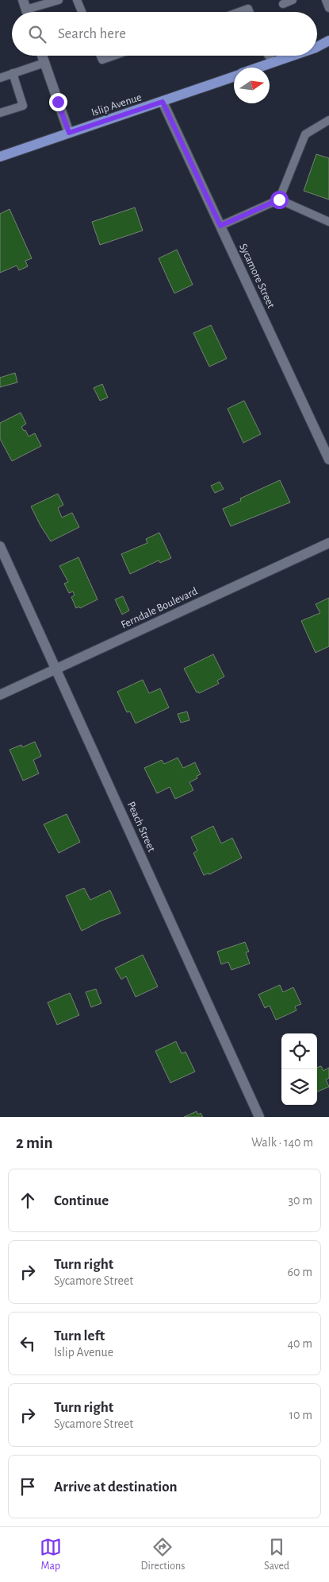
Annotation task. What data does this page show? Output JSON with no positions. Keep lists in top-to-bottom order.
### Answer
{
  "streets": {
    "main road": ["Islip Avenue"],
    "street": ["Sycamore Street", "Ferndale Boulevard", "Peach Street"]
  },
  "crossings": [
    ["Islip Avenue", "Sycamore Street"],
    ["Ferndale Boulevard", "Peach Street"]
  ],
  "north": "right",
  "page": {
    "search": "Search here",
    "heading": ["2 min", "Walk · 140 m"],
    "list": [
      ["Continue", "30 m"],
      ["Turn right", "Sycamore Street", "60 m"],
      ["Turn left", "Islip Avenue", "40 m"],
      ["Turn right", "Sycamore Street", "10 m"],
      "Arrive at destination"
    ],
    "nav": ["Map", "Directions", "Saved"]
  }
}
